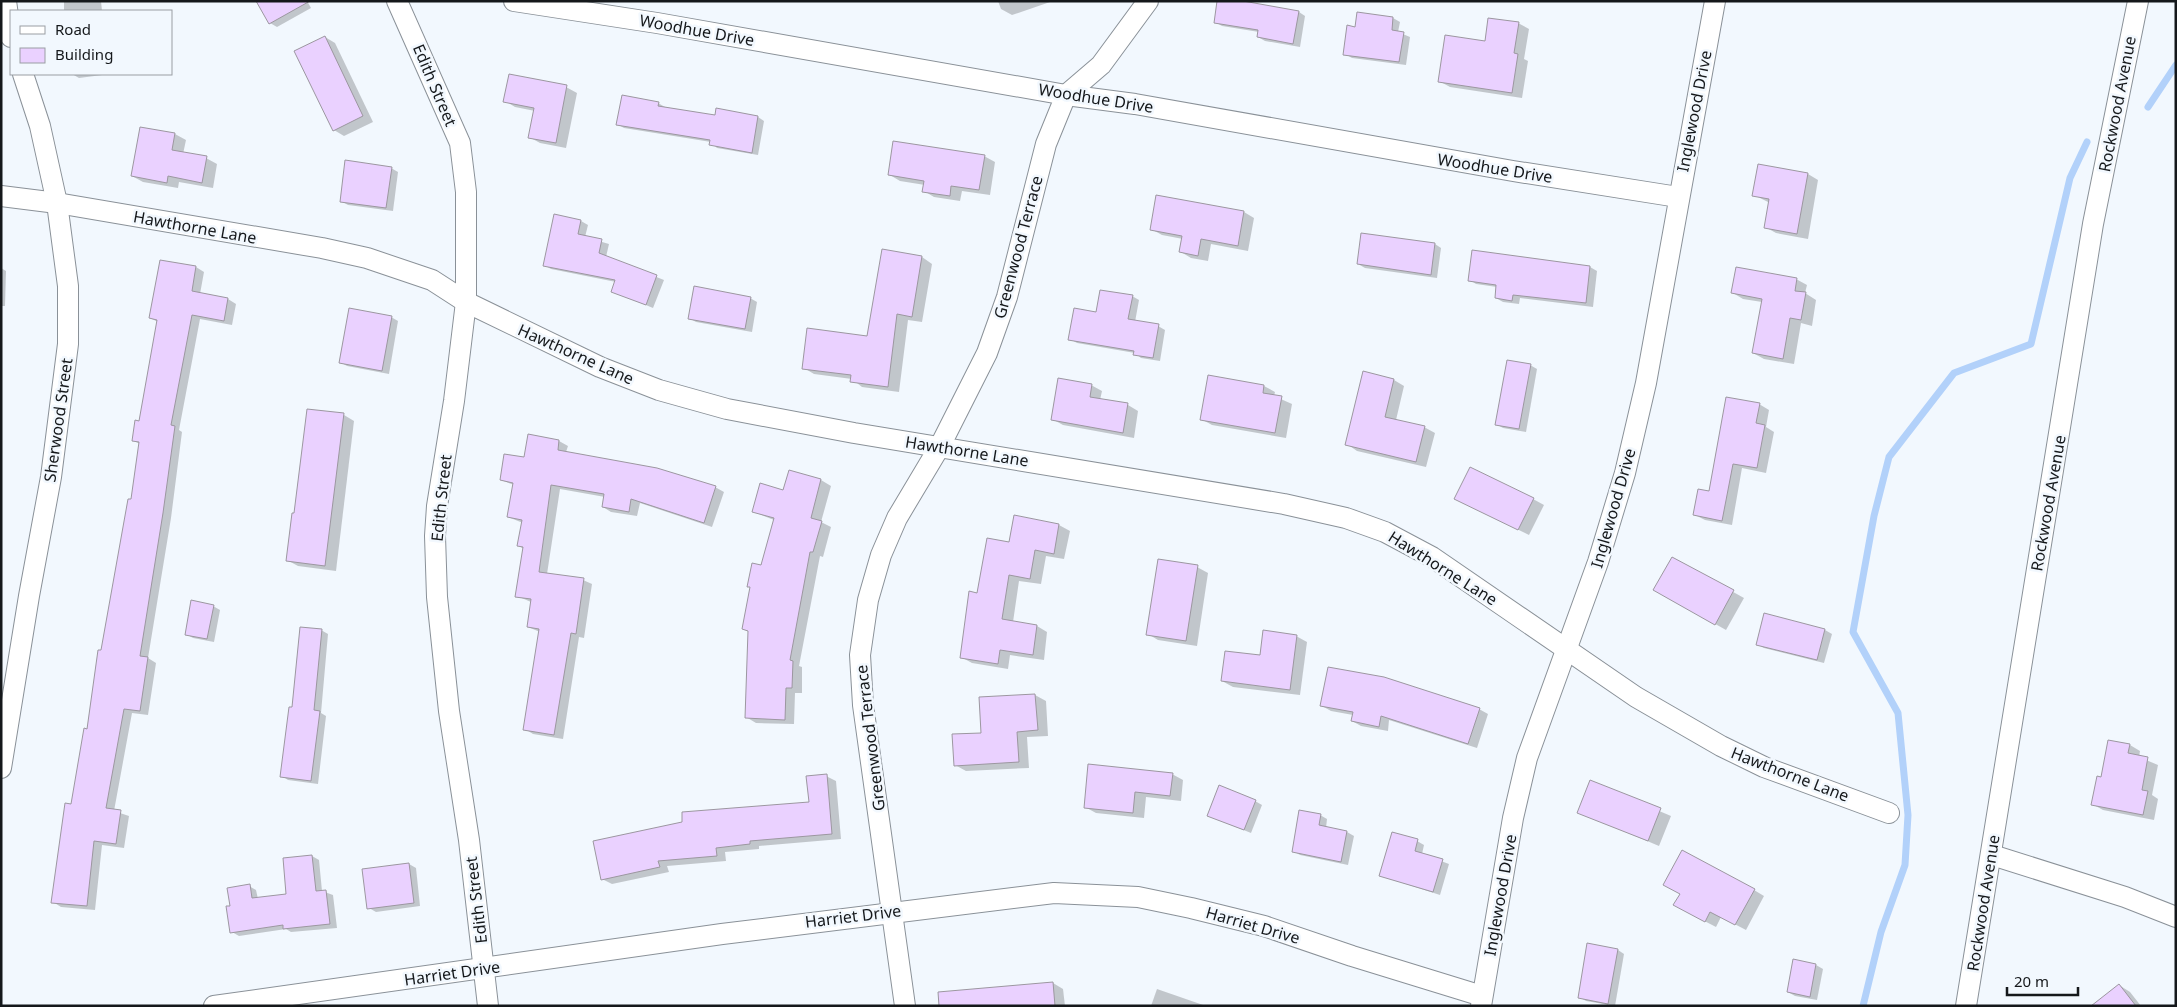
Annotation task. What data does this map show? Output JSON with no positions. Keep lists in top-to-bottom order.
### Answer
{
  "streets": {
    "street": [
      "Woodhue Drive",
      "Edith Street",
      "Rockwood Avenue",
      "Inglewood Drive",
      "Hawthorne Lane",
      "Greenwood Terrace",
      "Sherwood Street",
      "Harriet Drive"
    ]
  },
  "crossings": [
    ["Woodhue Drive", "Inglewood Drive"],
    ["Woodhue Drive", "Greenwood Terrace"],
    ["Edith Street", "Hawthorne Lane"],
    ["Edith Street", "Harriet Drive"],
    ["Inglewood Drive", "Hawthorne Lane"],
    ["Inglewood Drive", "Harriet Drive"],
    ["Hawthorne Lane", "Greenwood Terrace"],
    ["Hawthorne Lane", "Sherwood Street"],
    ["Greenwood Terrace", "Harriet Drive"]
  ],
  "legend": ["Road", "Building"],
  "scale_bar": "20 m"
}
